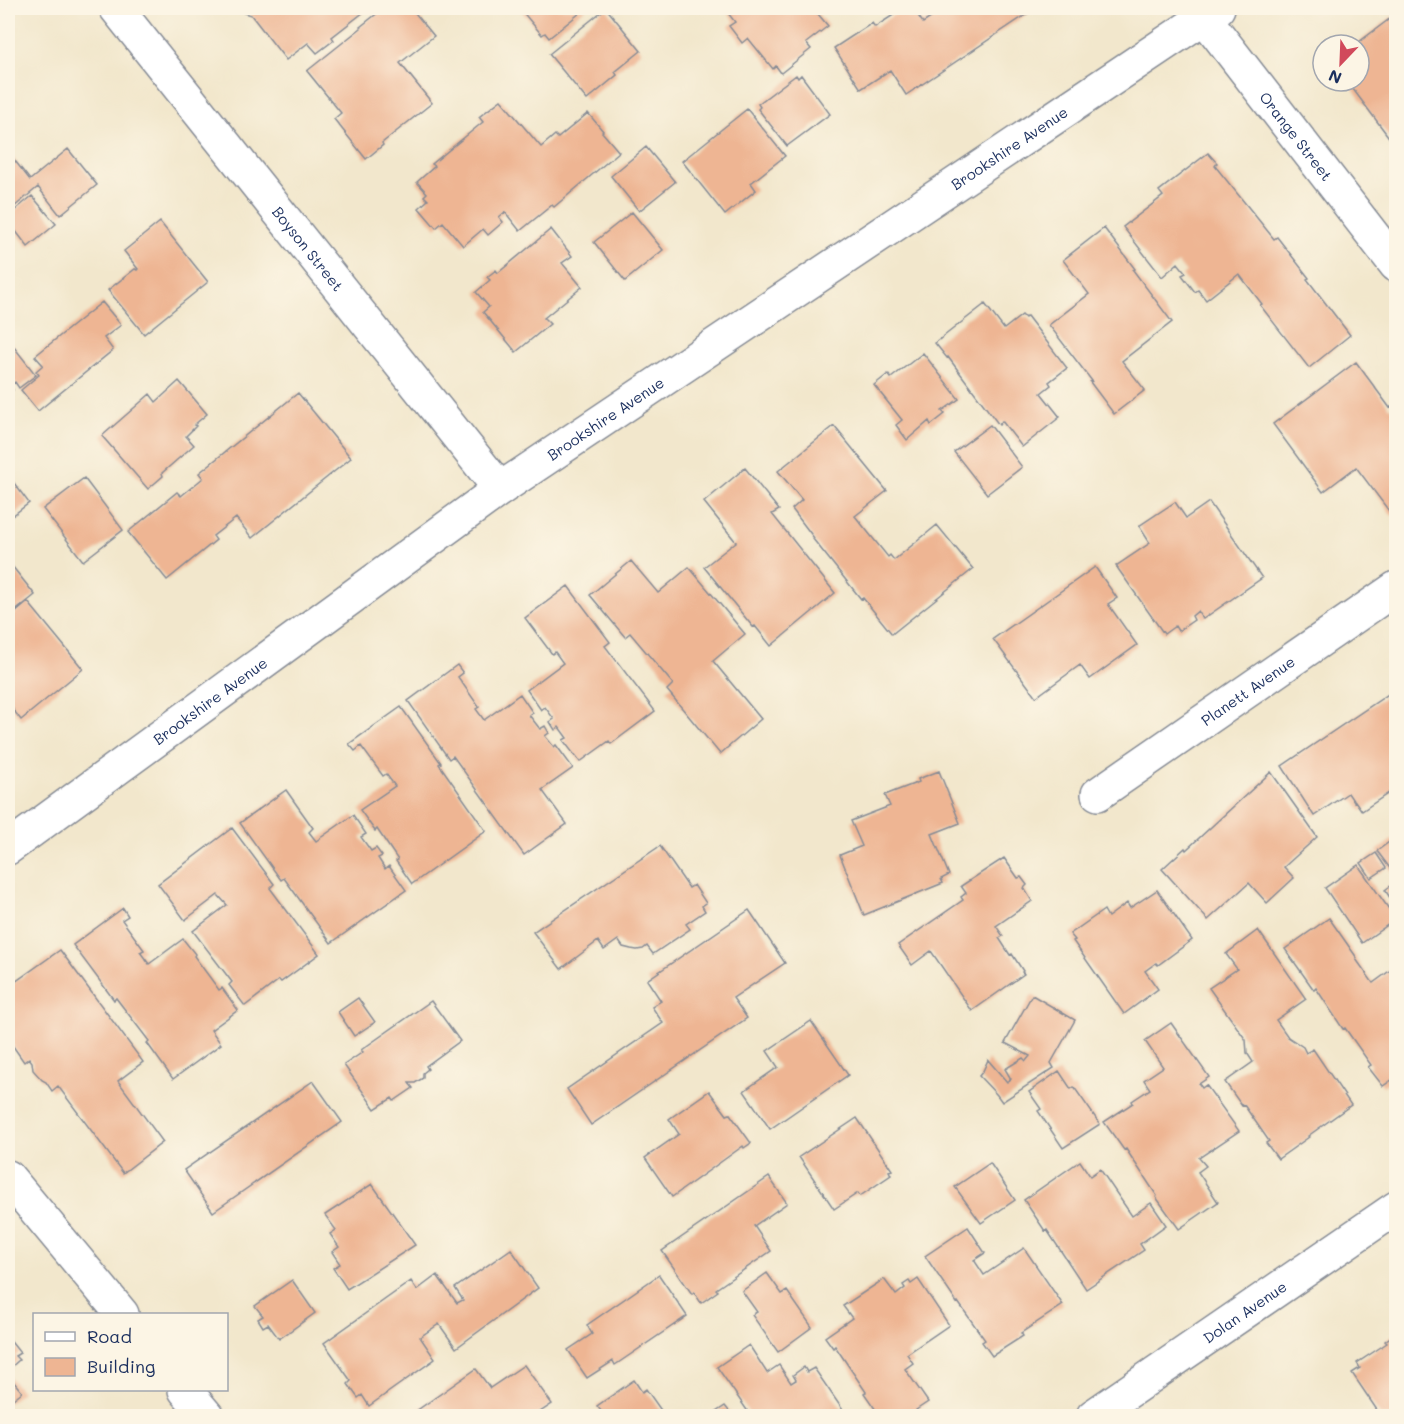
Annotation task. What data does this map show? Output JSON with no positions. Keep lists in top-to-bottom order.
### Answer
{
  "streets": {
    "street": [
      "Orange Street",
      "Brookshire Avenue",
      "Boyson Street",
      "Planett Avenue",
      "Dolan Avenue"
    ]
  },
  "crossings": [
    ["Orange Street", "Brookshire Avenue"],
    ["Brookshire Avenue", "Boyson Street"]
  ],
  "legend": ["Road", "Building"],
  "north": "bottom left"
}
